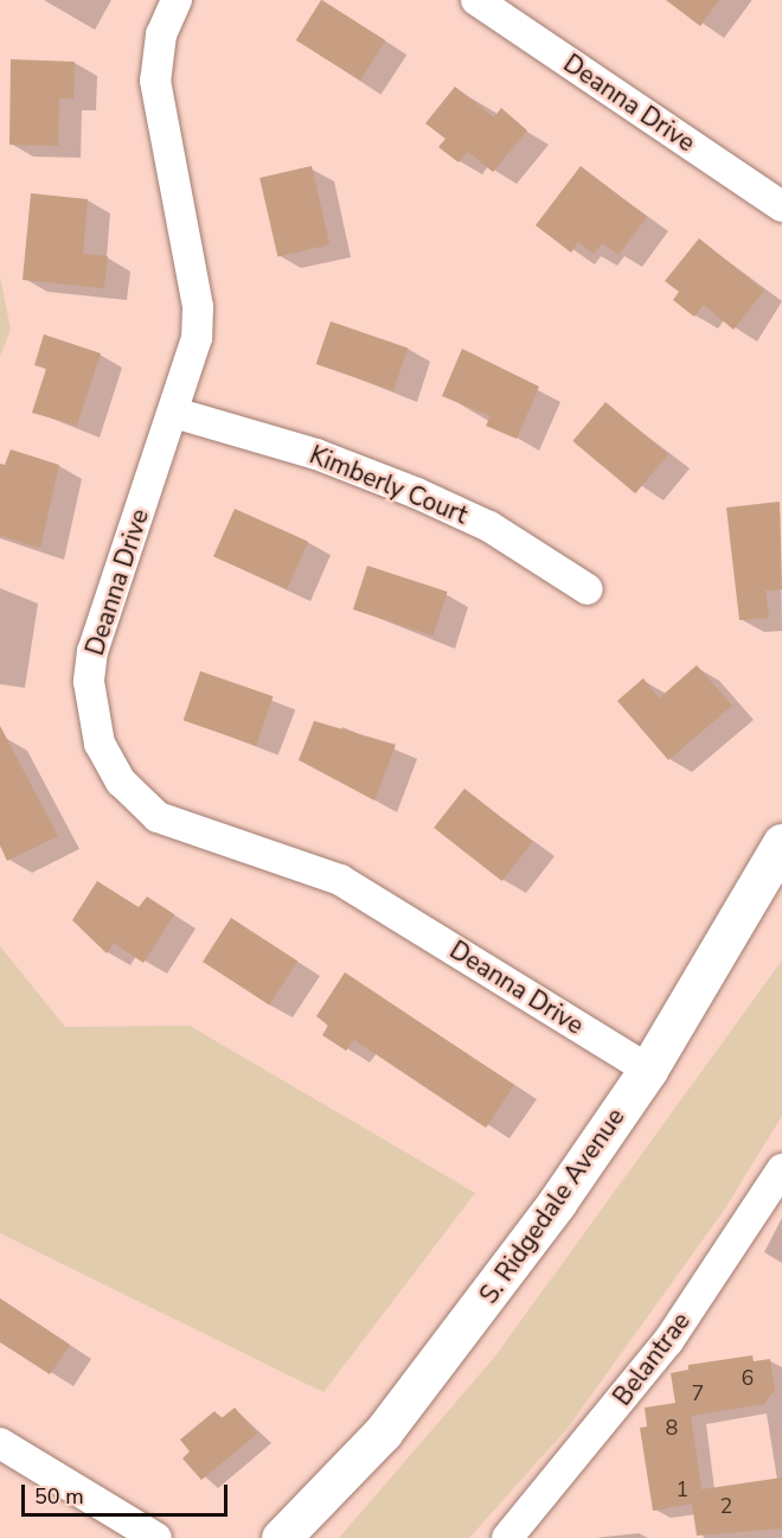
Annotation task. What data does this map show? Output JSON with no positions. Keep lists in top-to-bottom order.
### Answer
{
  "streets": {
    "main road": ["S. Ridgedale Avenue"],
    "street": ["Deanna Drive", "Kimberly Court", "Belantrae"]
  },
  "crossings": [
    ["Deanna Drive", "Kimberly Court"],
    ["Deanna Drive", "S. Ridgedale Avenue"]
  ],
  "house_numbers": [
    "6",
    "7",
    "8",
    "1",
    "2"
  ],
  "scale_bar": "50 m"
}
